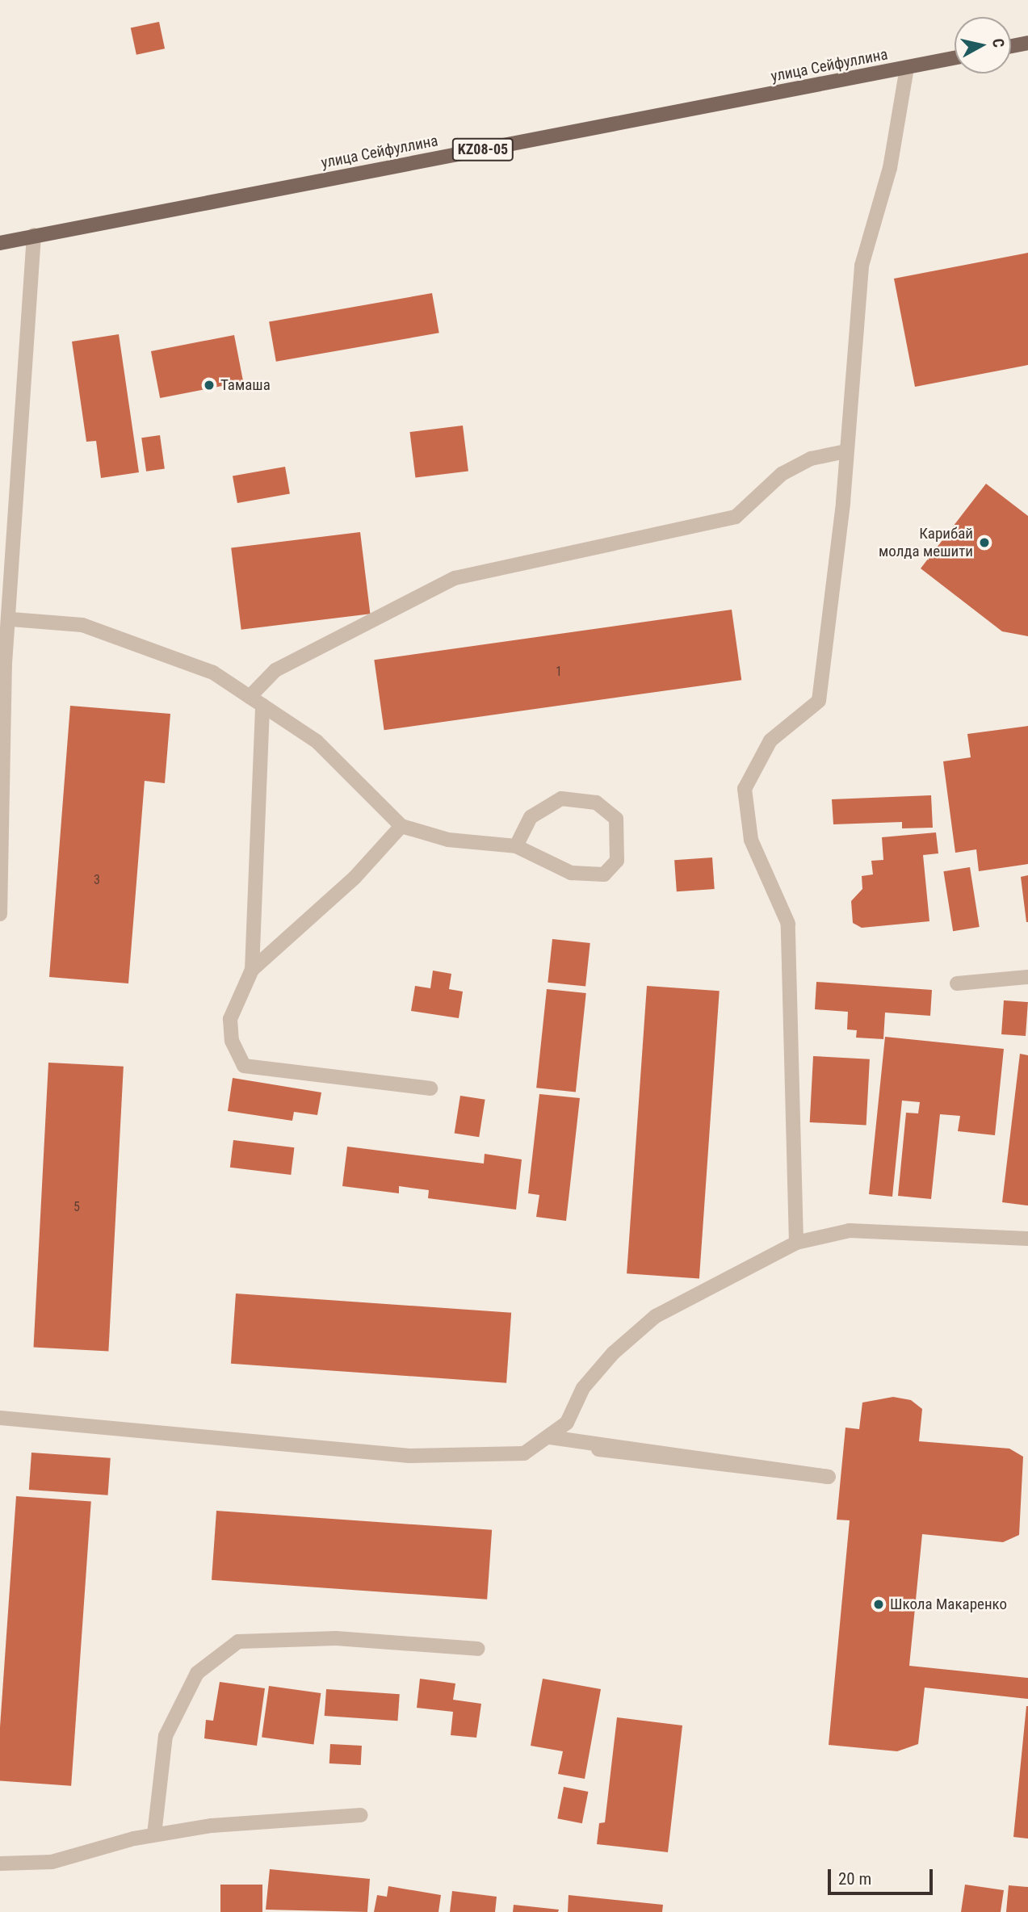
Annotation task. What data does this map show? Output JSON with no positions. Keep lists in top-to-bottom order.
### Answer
{
  "streets": {
    "main road": ["улица Сейфуллина", "KZ08-05"]
  },
  "places": ["Тамаша", "Карибай молда мешити", "Школа Макаренко"],
  "house_numbers": ["1", "3", "5"],
  "scale_bar": "20 m",
  "north": "right"
}
